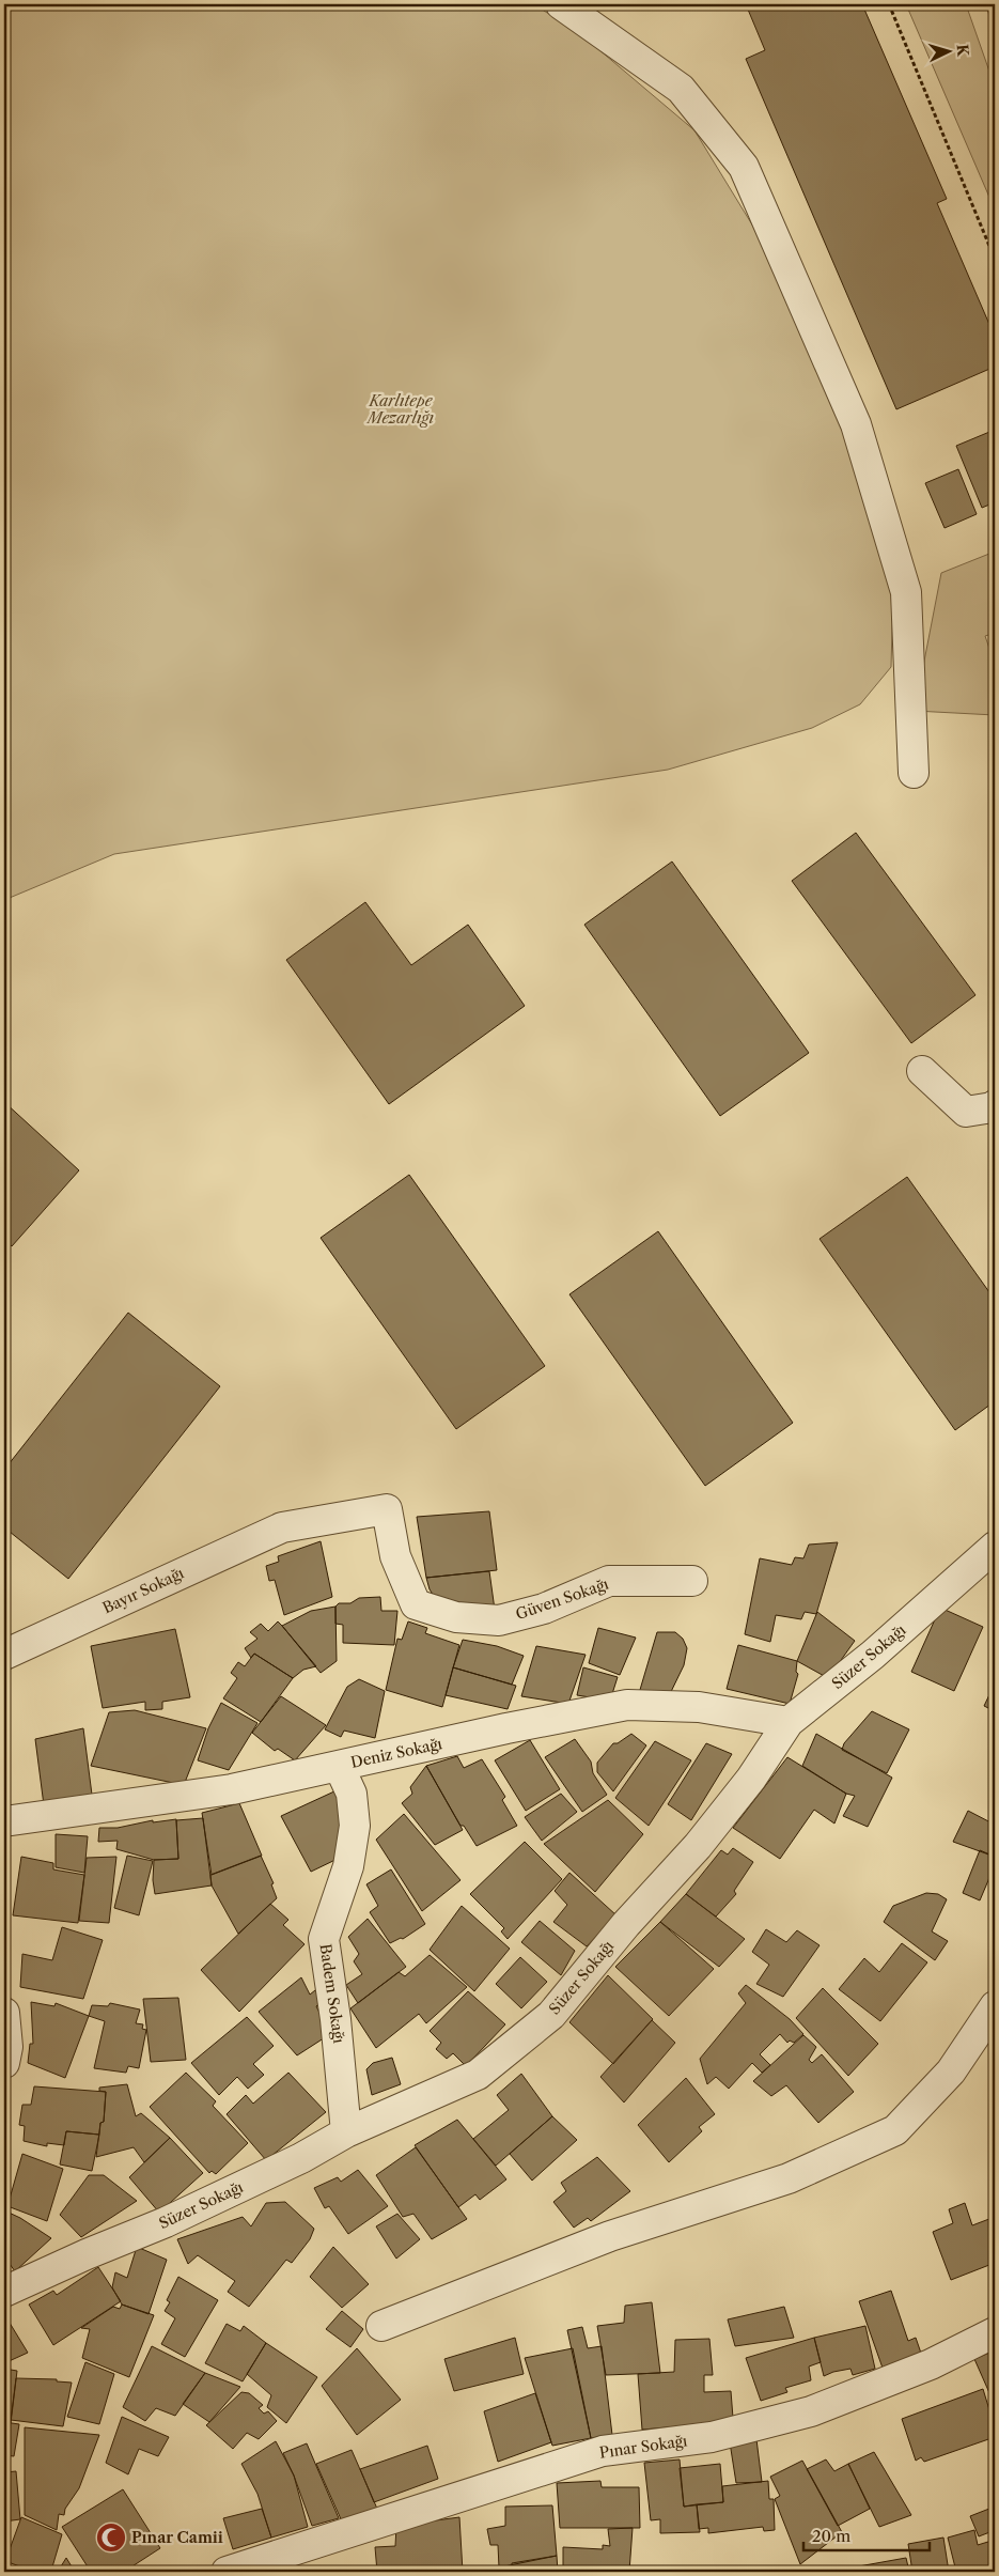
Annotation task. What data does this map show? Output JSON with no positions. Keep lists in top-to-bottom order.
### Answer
{
  "streets": {
    "street": [
      "Bayır Sokağı",
      "Güven Sokağı",
      "Süzer Sokağı",
      "Deniz Sokağı",
      "Badem Sokağı",
      "Pınar Sokağı"
    ]
  },
  "crossings": [
    ["Bayır Sokağı", "Güven Sokağı"],
    ["Süzer Sokağı", "Deniz Sokağı"],
    ["Süzer Sokağı", "Badem Sokağı"],
    ["Deniz Sokağı", "Badem Sokağı"]
  ],
  "parks": ["Karlıtepe Mezarlığı"],
  "places": {
    "mosque": ["Pınar Camii"]
  },
  "scale_bar": "20 m",
  "north": "right"
}
